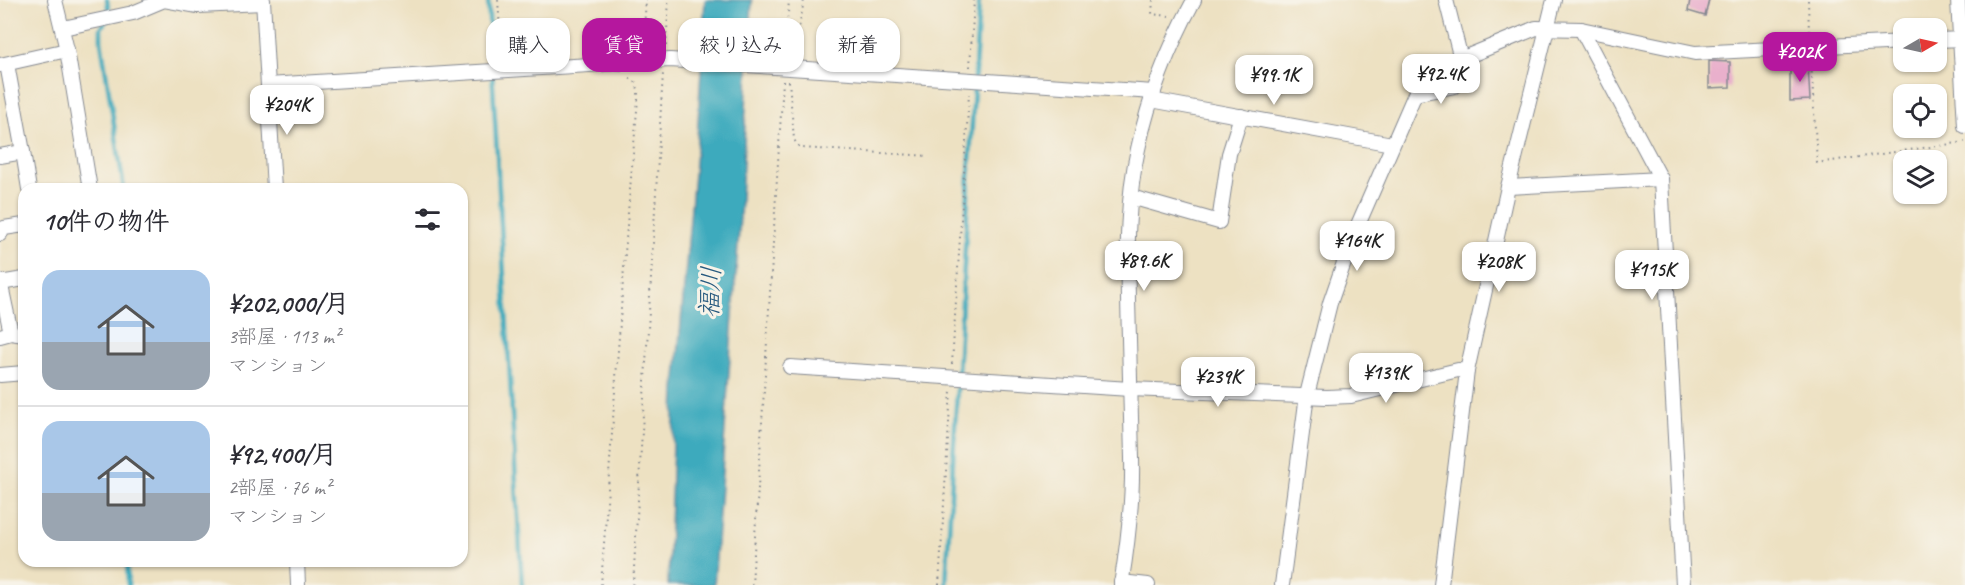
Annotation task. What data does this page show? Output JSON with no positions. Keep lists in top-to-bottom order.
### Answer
{
  "water": ["福川"],
  "north": "right",
  "page": {
    "chip": [
      "購入",
      "賃貸",
      "絞り込み",
      "新着"
    ],
    "price": [
      "¥202K",
      "¥92.4K",
      "¥99.1K",
      "¥204K",
      "¥164K",
      "¥89.6K",
      "¥208K",
      "¥115K",
      "¥139K",
      "¥239K"
    ],
    "heading": "10件の物件",
    "list": [
      {
        "name": "¥202,000/月",
        "note": "3部屋 · 113 m² · マンション"
      },
      {
        "name": "¥92,400/月",
        "note": "2部屋 · 76 m² · マンション"
      }
    ]
  }
}
